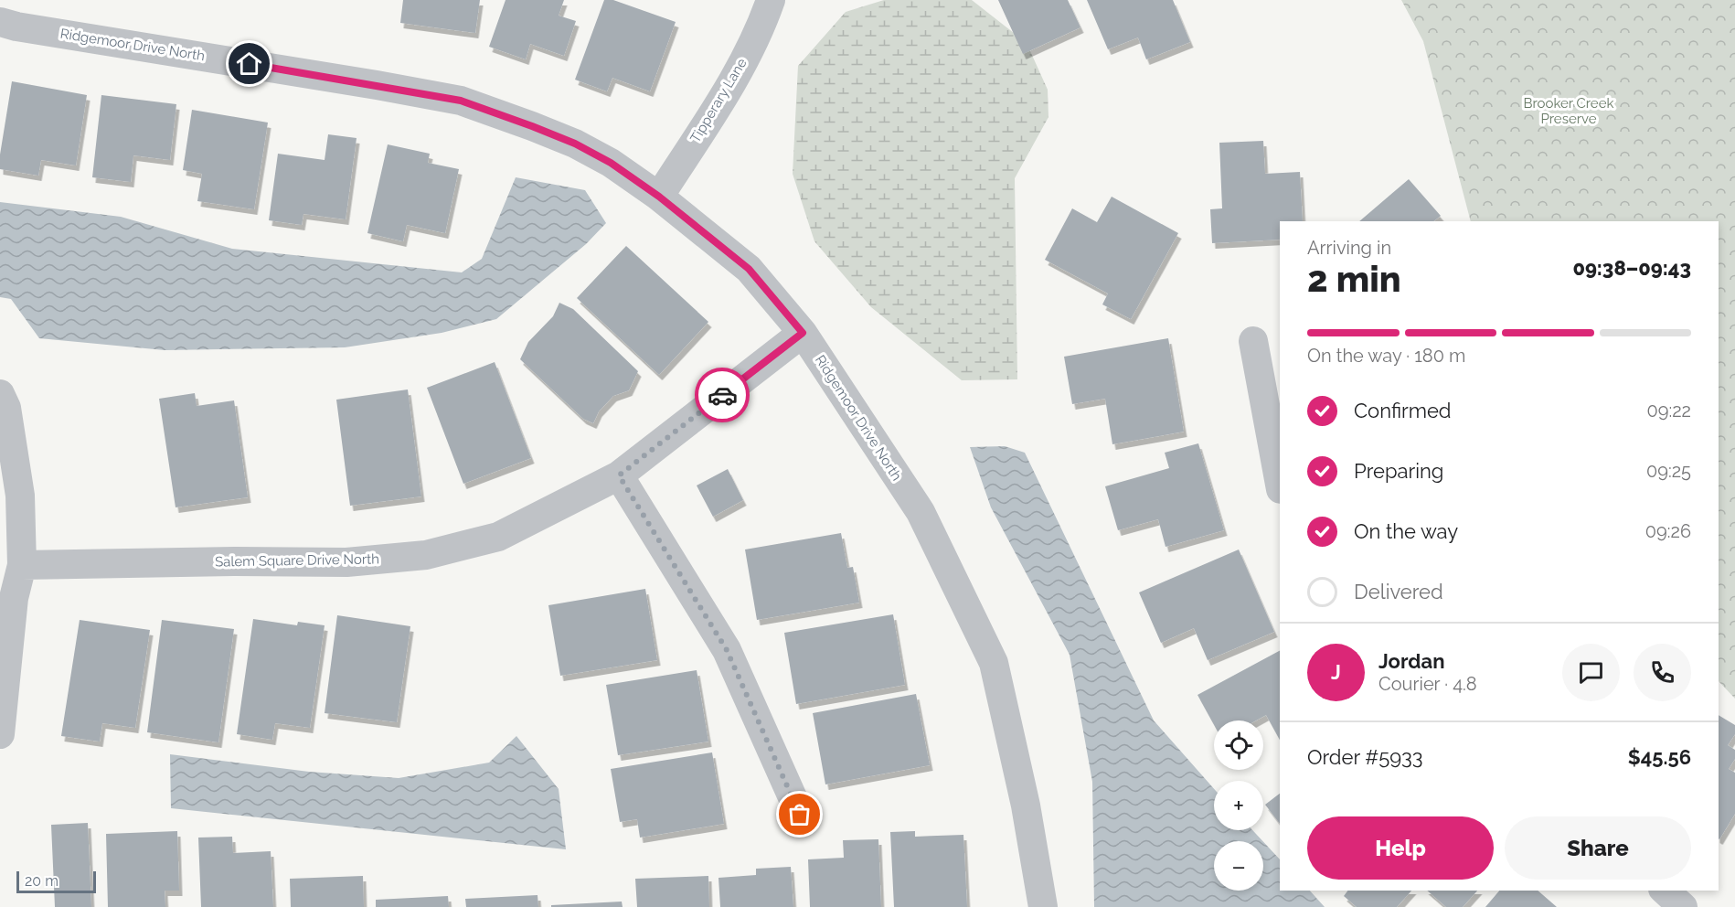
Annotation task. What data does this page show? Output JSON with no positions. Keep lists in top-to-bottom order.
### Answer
{
  "streets": {
    "street": ["Ridgemoor Drive North", "Tipperary Lane", "Salem Square Drive North"]
  },
  "crossings": [
    ["Ridgemoor Drive North", "Tipperary Lane"],
    ["Ridgemoor Drive North", "Salem Square Drive North"]
  ],
  "parks": ["Brooker Creek Preserve"],
  "scale_bar": "20 m",
  "page": {
    "heading": ["2 min", "Arriving in", "09:38–09:43"],
    "panel": [
      "Jordan",
      "Courier · 4.8",
      "Order #5933",
      "$45.56"
    ],
    "bar": "On the way · 180 m",
    "list": [
      ["Confirmed", "09:22"],
      ["Preparing", "09:25"],
      ["On the way", "09:26"],
      "Delivered"
    ],
    "round": "J",
    "map_buttons": ["+", "−"],
    "buttons": ["Help", "Share"],
    "scale": "20 m"
  }
}
